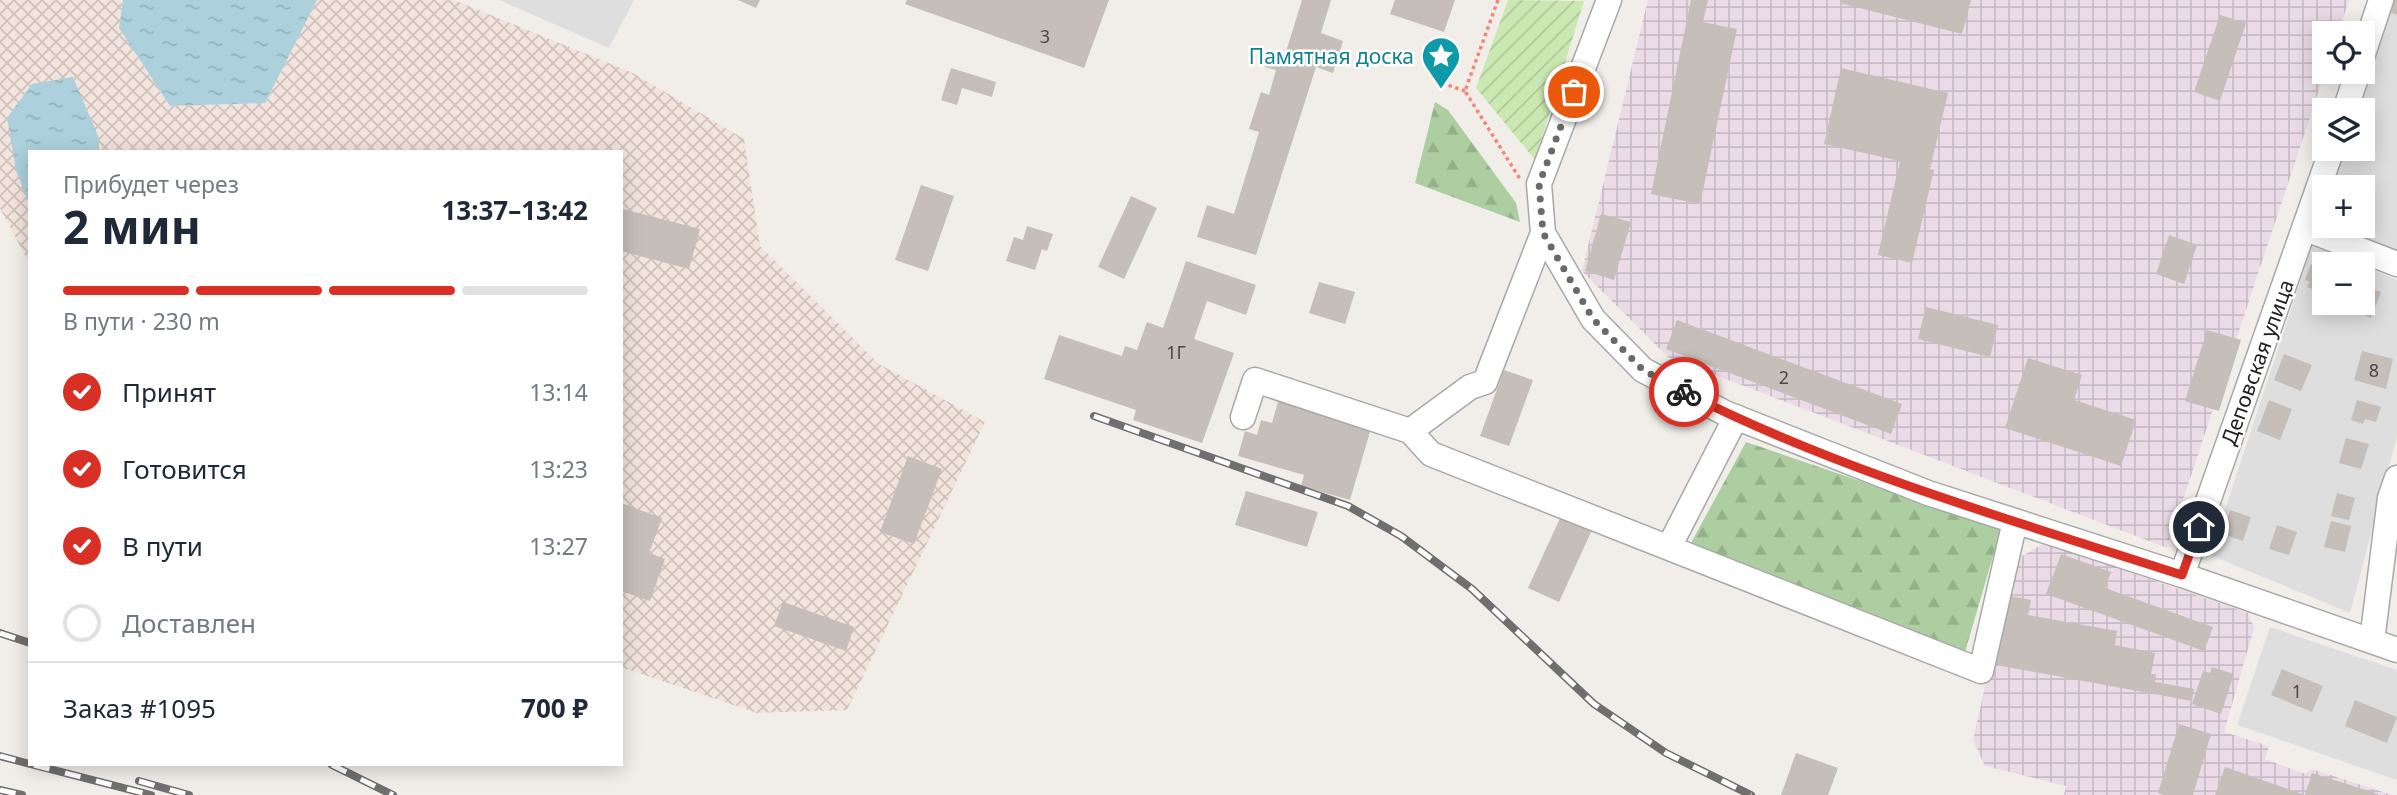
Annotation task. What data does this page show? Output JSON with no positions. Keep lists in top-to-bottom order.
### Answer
{
  "streets": {
    "street": ["Деповская улица"]
  },
  "places": {
    "place": ["Памятная доска"]
  },
  "house_numbers": [
    "3",
    "1Г",
    "8",
    "2",
    "1"
  ],
  "page": {
    "map_buttons": ["+", "−"],
    "heading": ["2 мин", "Прибудет через", "13:37–13:42"],
    "panel": ["Заказ #1095", "700 ₽"],
    "bar": "В пути · 230 m",
    "list": [
      ["Принят", "13:14"],
      ["Готовится", "13:23"],
      ["В пути", "13:27"],
      "Доставлен"
    ]
  }
}
